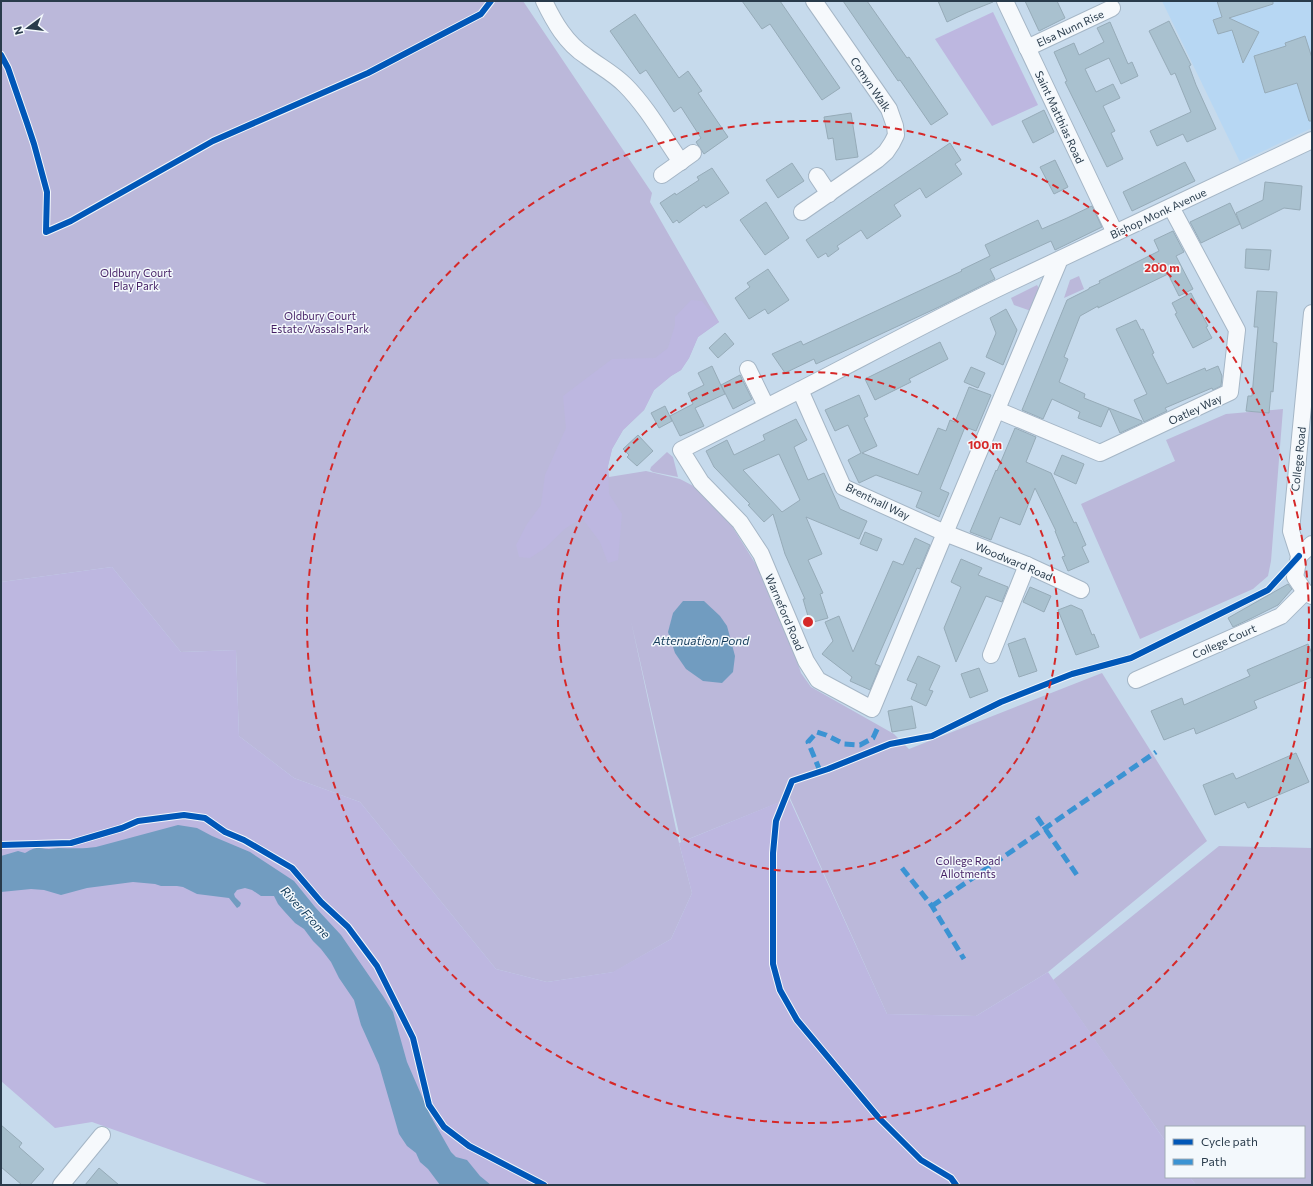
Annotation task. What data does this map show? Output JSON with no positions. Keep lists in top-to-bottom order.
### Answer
{
  "streets": {
    "street": [
      "Elsa Nunn Rise",
      "Comyn Walk",
      "Saint Matthias Road",
      "Bishop Monk Avenue",
      "Oatley Way",
      "College Road",
      "Brentnall Way",
      "Woodward Road",
      "Warneford Road",
      "College Court"
    ]
  },
  "crossings": [
    ["Elsa Nunn Rise", "Saint Matthias Road"],
    ["Saint Matthias Road", "Bishop Monk Avenue"],
    ["Bishop Monk Avenue", "Oatley Way"],
    ["Bishop Monk Avenue", "Brentnall Way"],
    ["Bishop Monk Avenue", "Warneford Road"],
    ["College Road", "College Court"],
    ["Brentnall Way", "Woodward Road"],
    ["Brentnall Way", "Warneford Road"],
    ["Woodward Road", "Warneford Road"]
  ],
  "water": ["Attenuation Pond", "River Frome"],
  "parks": ["Oldbury Court Play Park", "Oldbury Court Estate/Vassals Park", "College Road Allotments"],
  "legend": ["Cycle path", "Path"],
  "north": "left",
  "rings": ["200 m", "100 m"]
}
